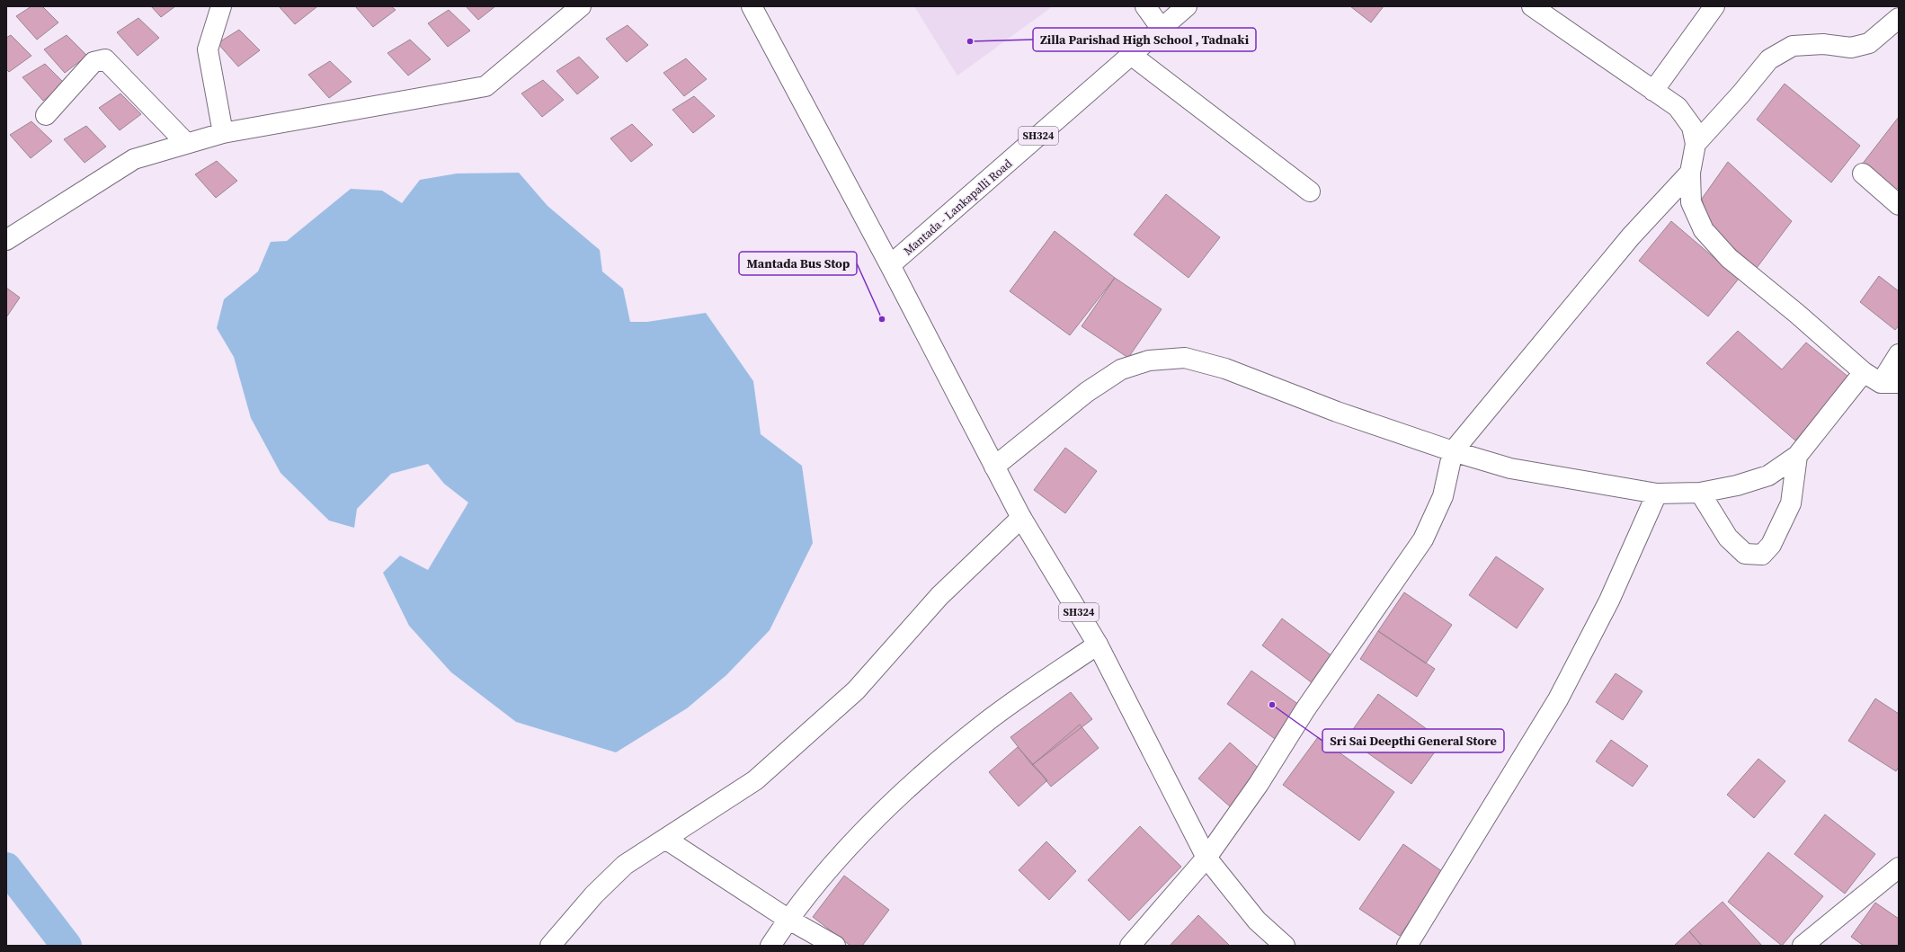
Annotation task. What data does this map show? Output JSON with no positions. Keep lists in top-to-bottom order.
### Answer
{
  "streets": {
    "street": ["SH324", "Mantada - Lankapalli Road"]
  },
  "crossings": [
    ["SH324", "Mantada - Lankapalli Road"]
  ],
  "places": ["Zilla Parishad High School , Tadnaki", "Mantada Bus Stop", "Sri Sai Deepthi General Store"]
}
